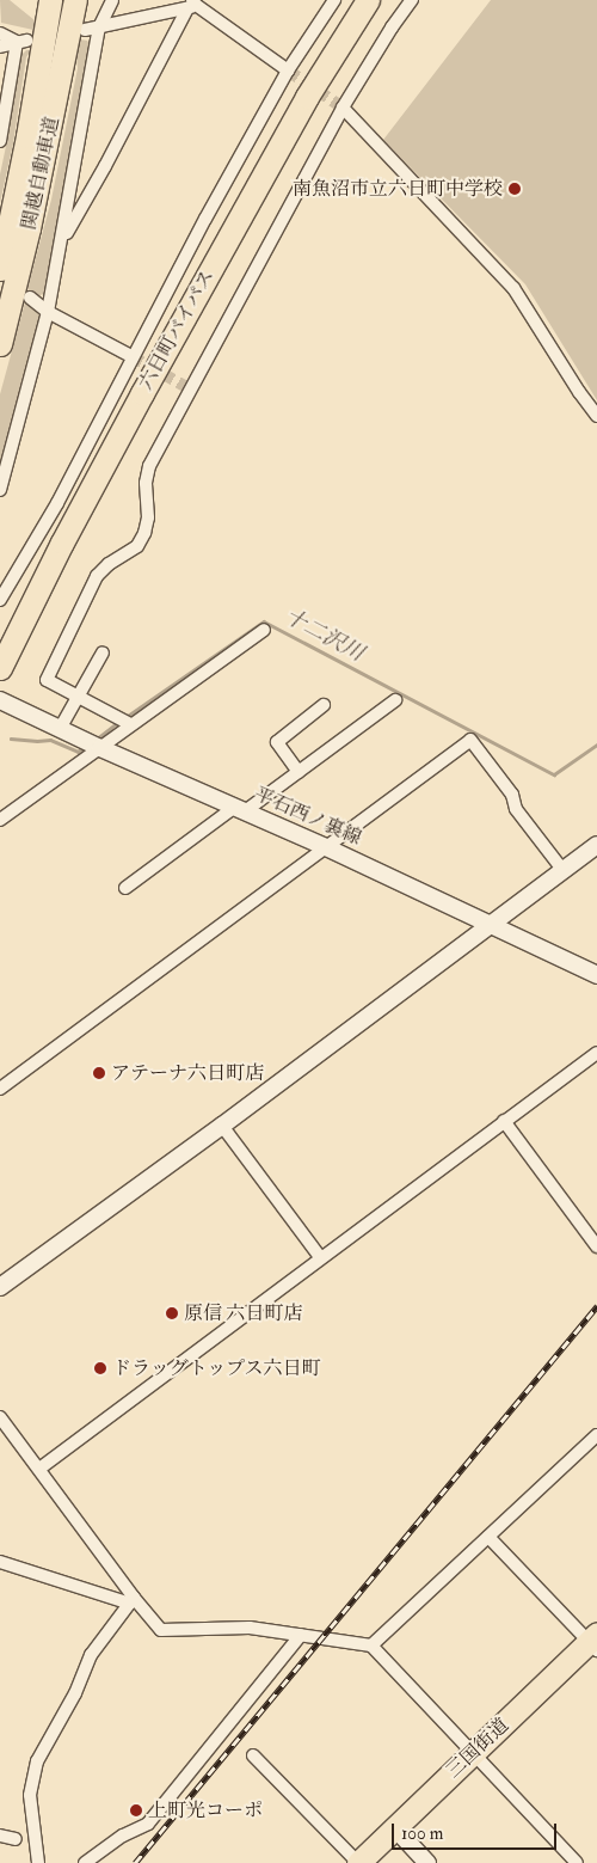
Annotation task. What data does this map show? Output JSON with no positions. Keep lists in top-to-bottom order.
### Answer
{
  "streets": {
    "highway": ["関越自動車道", "六日町バイパス", "三国街道"],
    "street": ["平石西ノ裏線"]
  },
  "water": ["十二沢川"],
  "places": [
    "南魚沼市立六日町中学校",
    "アテーナ六日町店",
    "原信 六日町店",
    "ドラッグトップス六日町",
    "上町光コーポ"
  ],
  "scale_bar": "100 m"
}
